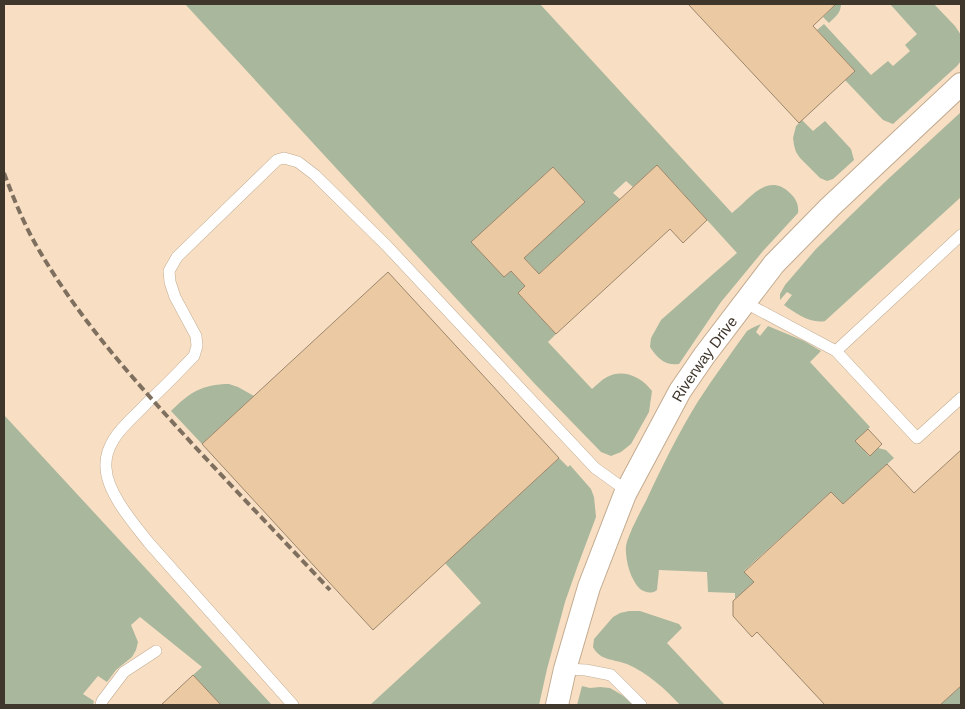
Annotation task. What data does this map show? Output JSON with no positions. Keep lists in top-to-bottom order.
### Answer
{
  "streets": {
    "street": ["Riverway Drive"]
  }
}
